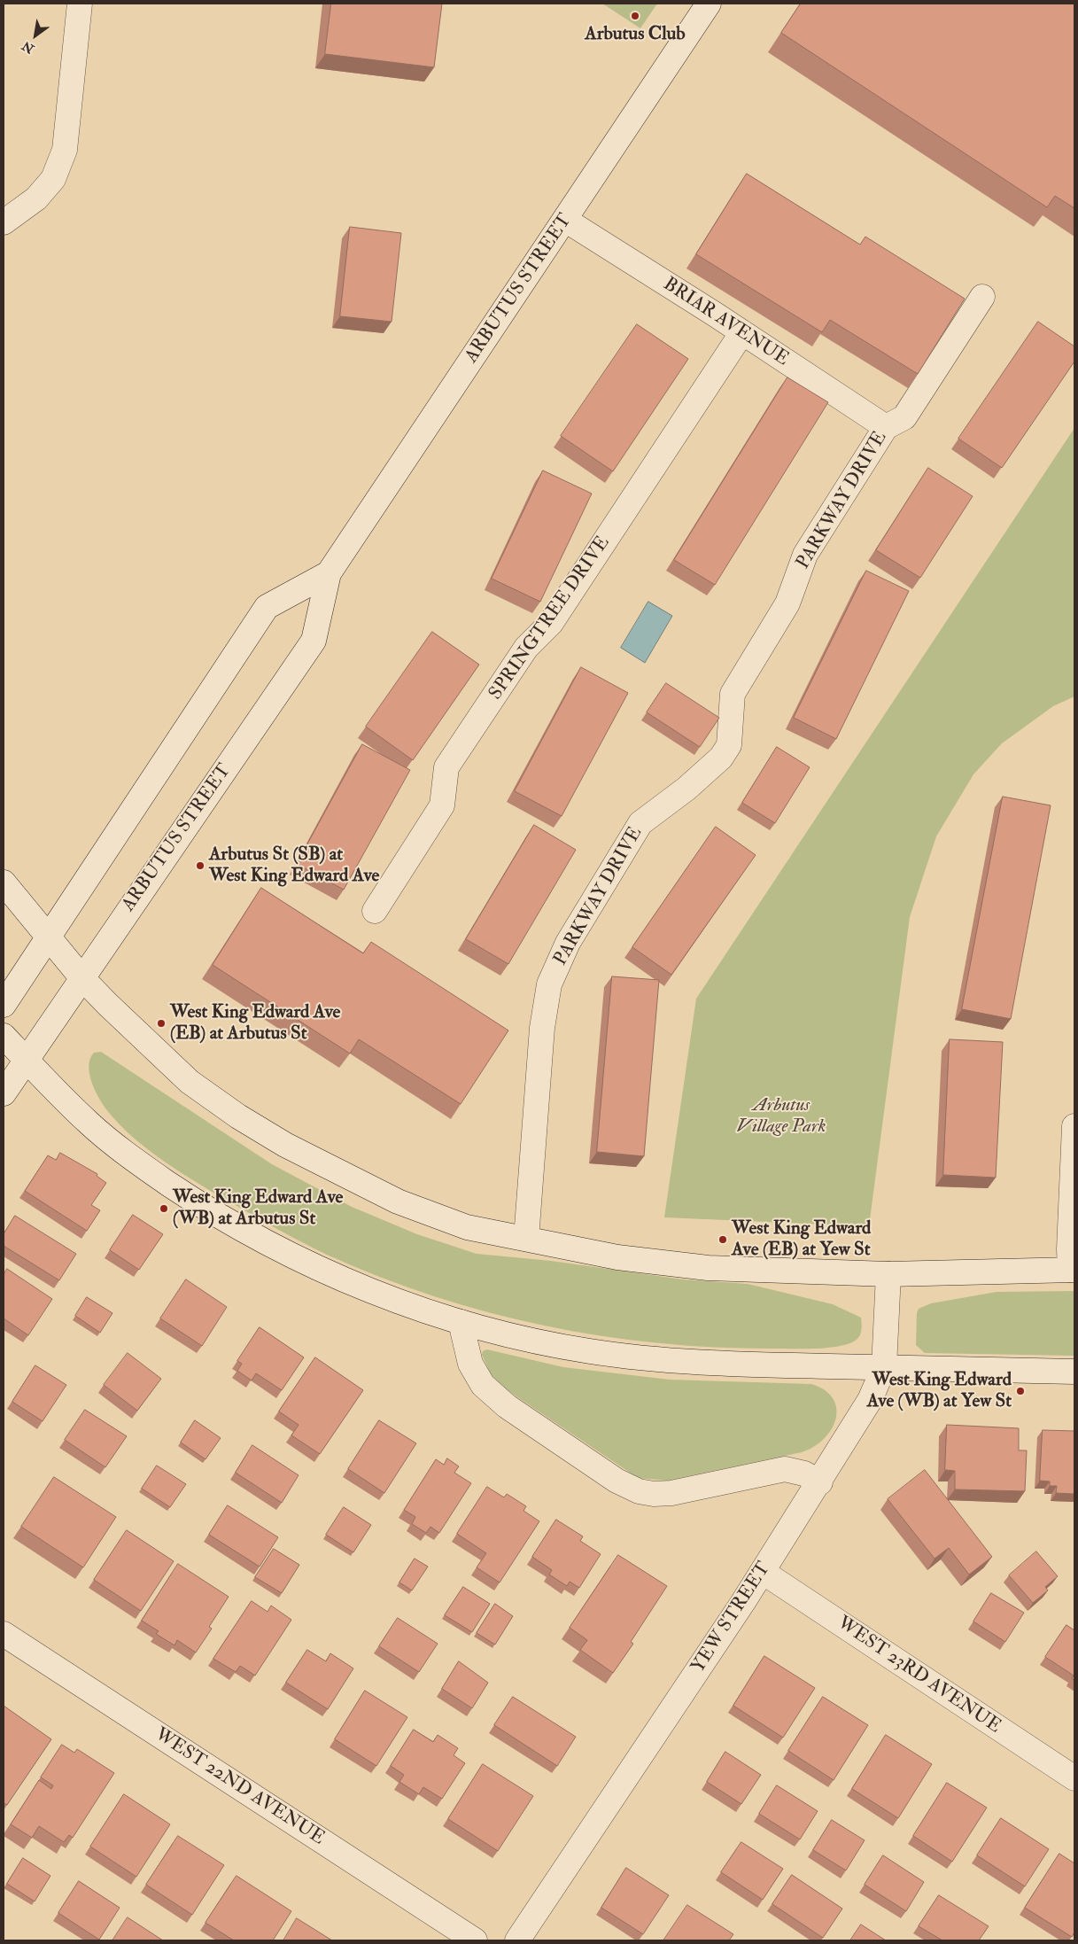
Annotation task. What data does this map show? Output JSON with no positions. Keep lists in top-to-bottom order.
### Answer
{
  "streets": {
    "street": [
      "ARBUTUS STREET",
      "BRIAR AVENUE",
      "PARKWAY DRIVE",
      "SPRINGTREE DRIVE",
      "YEW STREET",
      "WEST 23RD AVENUE",
      "WEST 22ND AVENUE"
    ]
  },
  "crossings": [
    ["ARBUTUS STREET", "BRIAR AVENUE"],
    ["BRIAR AVENUE", "PARKWAY DRIVE"],
    ["BRIAR AVENUE", "SPRINGTREE DRIVE"],
    ["YEW STREET", "WEST 23RD AVENUE"]
  ],
  "parks": ["Arbutus Village Park"],
  "places": [
    "Arbutus Club",
    "Arbutus St (SB) at West King Edward Ave",
    "West King Edward Ave (EB) at Arbutus St",
    "West King Edward Ave (WB) at Arbutus St",
    "West King Edward Ave (EB) at Yew St",
    "West King Edward Ave (WB) at Yew St"
  ],
  "north": "bottom left"
}
